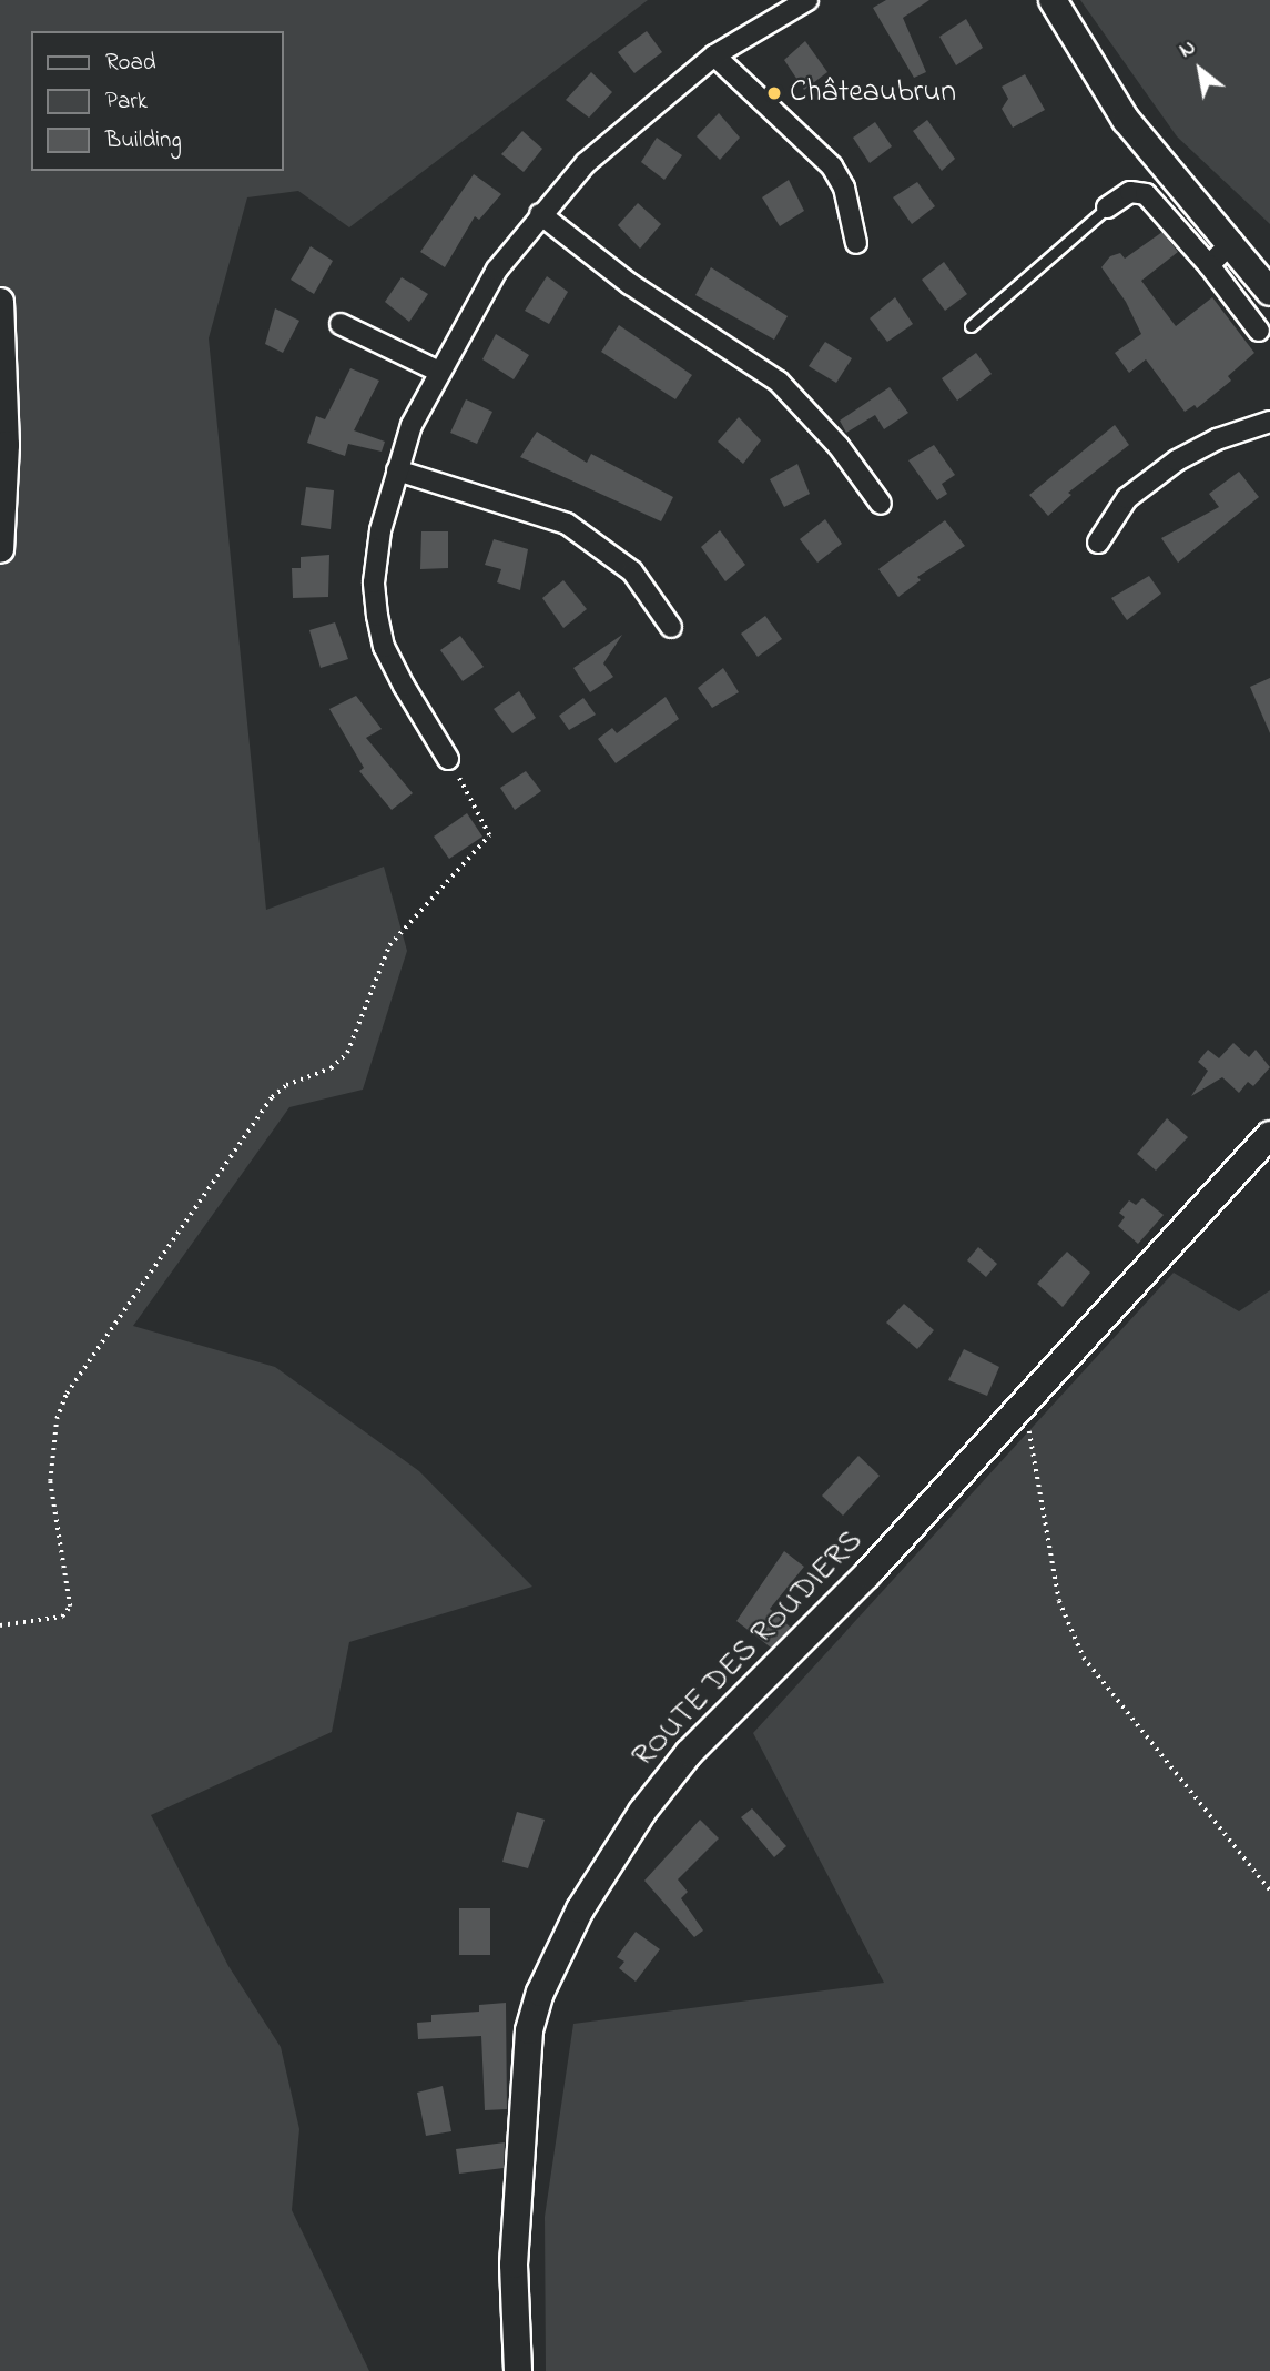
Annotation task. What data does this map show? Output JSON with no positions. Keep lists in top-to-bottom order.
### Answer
{
  "streets": {
    "street": ["ROUTE DES ROUDIERS"]
  },
  "places": ["Châteaubrun"],
  "legend": ["Road", "Park", "Building"],
  "north": "top left"
}
